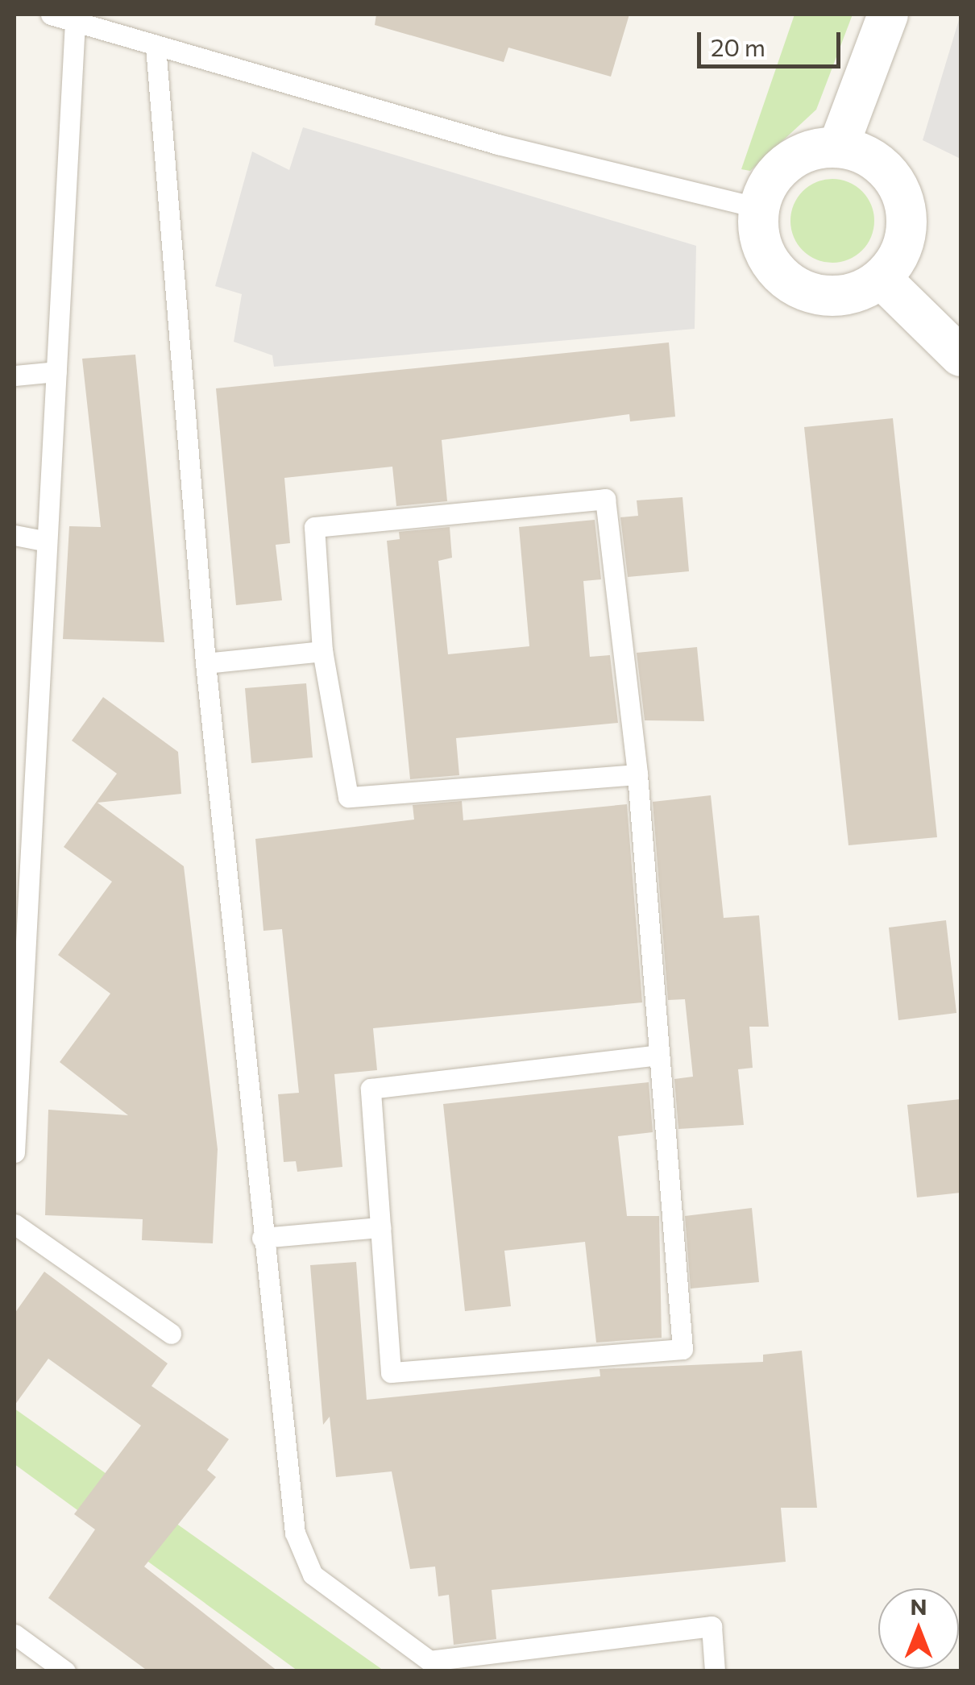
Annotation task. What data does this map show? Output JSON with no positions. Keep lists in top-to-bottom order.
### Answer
{
  "scale_bar": "20 m",
  "north": "top"
}
